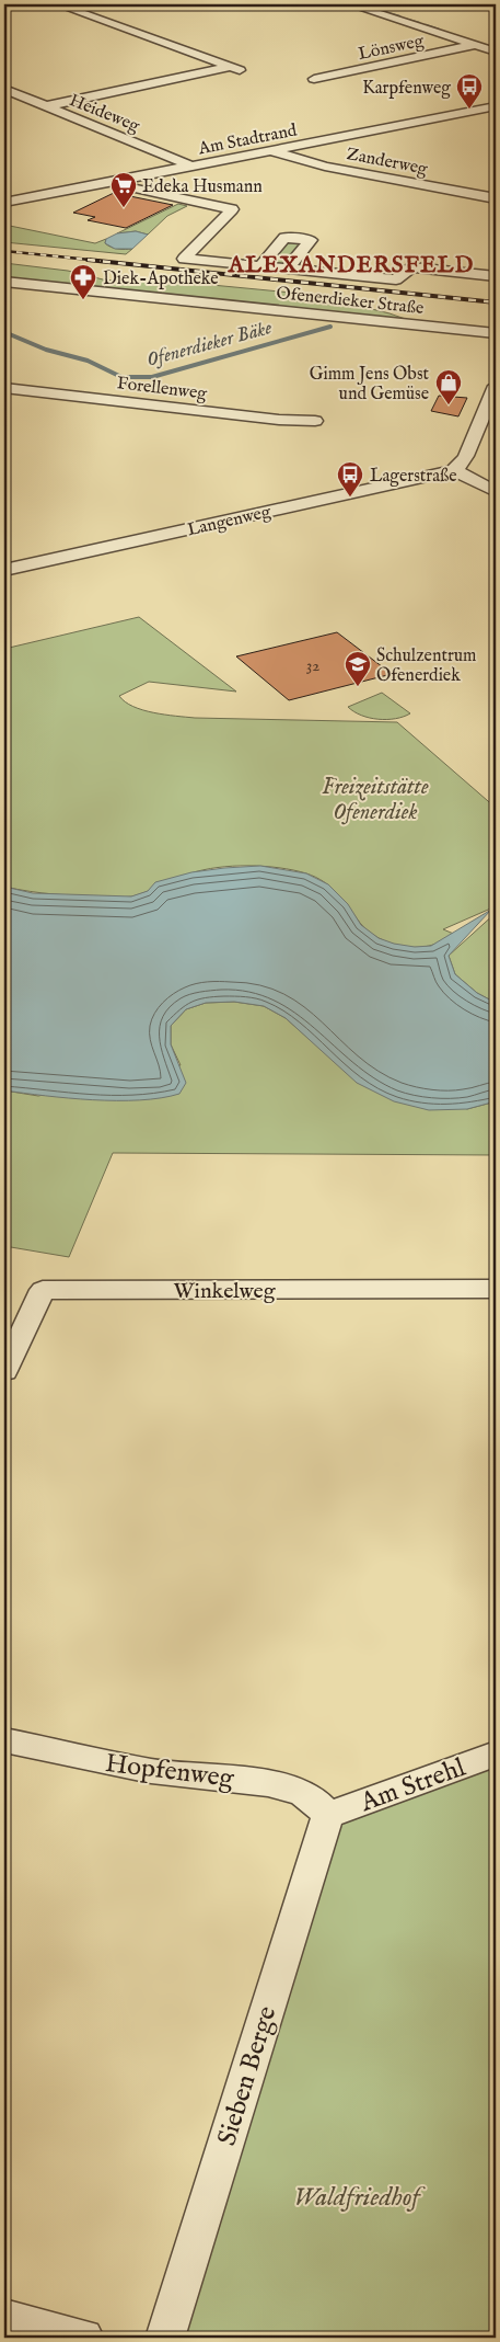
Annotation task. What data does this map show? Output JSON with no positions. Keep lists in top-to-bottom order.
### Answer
{
  "streets": {
    "street": [
      "Lönsweg",
      "Heideweg",
      "Am Stadtrand",
      "Zanderweg",
      "Ofenerdieker Straße",
      "Forellenweg",
      "Langenweg",
      "Winkelweg",
      "Hopfenweg",
      "Am Strehl",
      "Sieben Berge"
    ]
  },
  "crossings": [
    ["Heideweg", "Am Stadtrand"],
    ["Am Stadtrand", "Zanderweg"],
    ["Hopfenweg", "Am Strehl"],
    ["Hopfenweg", "Sieben Berge"],
    ["Am Strehl", "Sieben Berge"]
  ],
  "districts": ["ALEXANDERSFELD"],
  "water": ["Ofenerdieker Bäke"],
  "parks": ["Freizeitstätte Ofenerdiek", "Waldfriedhof"],
  "places": {
    "bus stop": ["Karpfenweg", "Lagerstraße"],
    "supermarket": ["Edeka Husmann"],
    "pharmacy": ["Diek-Apotheke"],
    "shop": ["Gimm Jens Obst und Gemüse"],
    "school or university": ["Schulzentrum Ofenerdiek"]
  },
  "house_numbers": ["32"]
}
